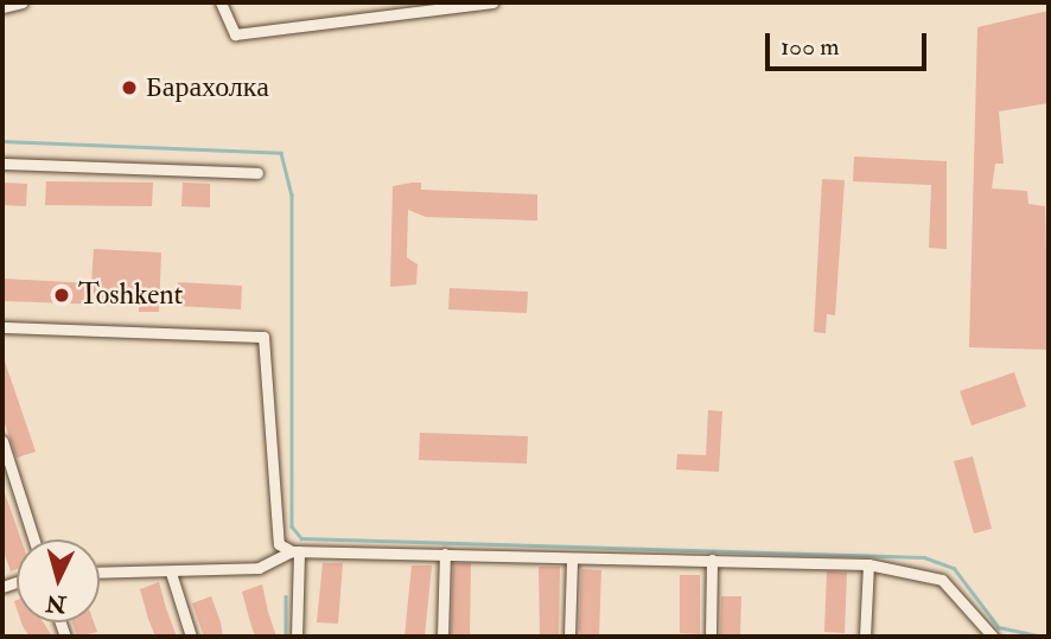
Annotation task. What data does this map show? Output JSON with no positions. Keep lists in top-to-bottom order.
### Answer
{
  "places": ["Барахолка", "Toshkent"],
  "scale_bar": "100 m",
  "north": "bottom"
}
